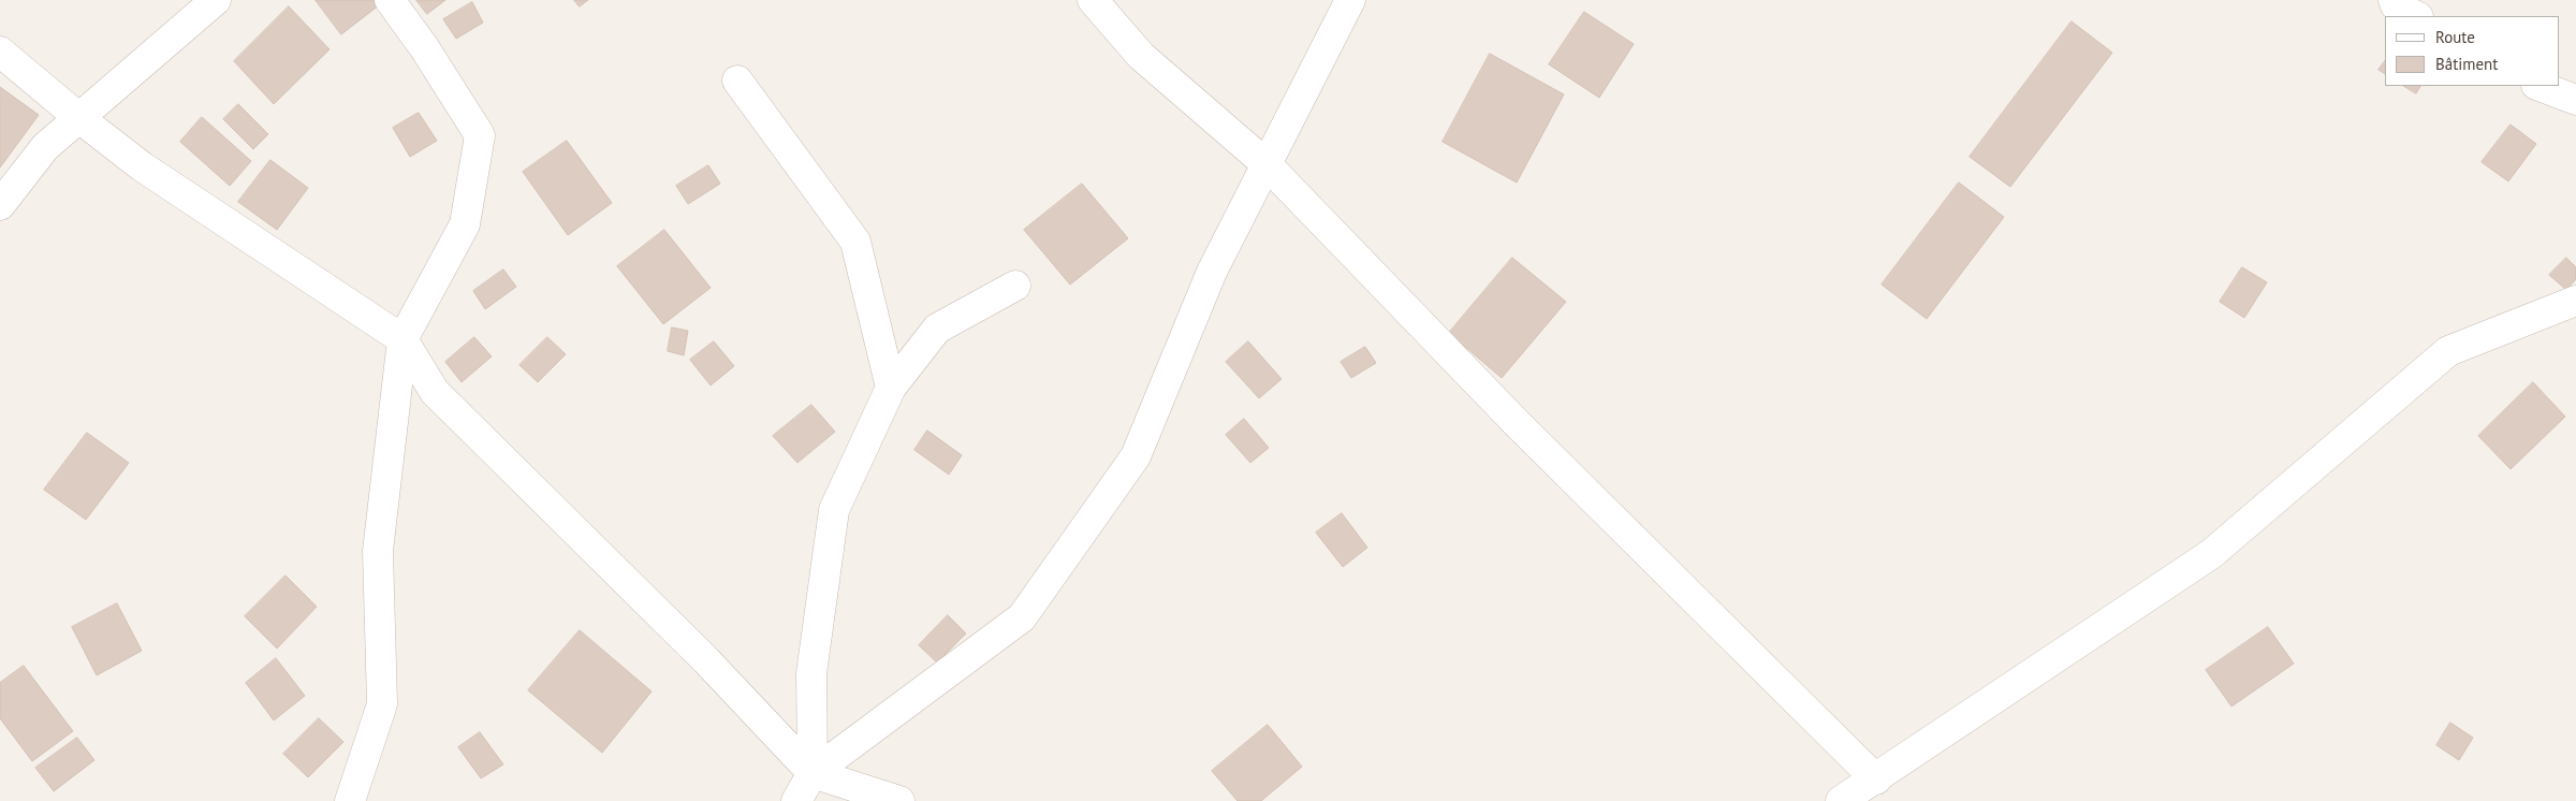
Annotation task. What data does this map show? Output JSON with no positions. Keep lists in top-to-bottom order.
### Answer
{
  "legend": ["Route", "Bâtiment"]
}
